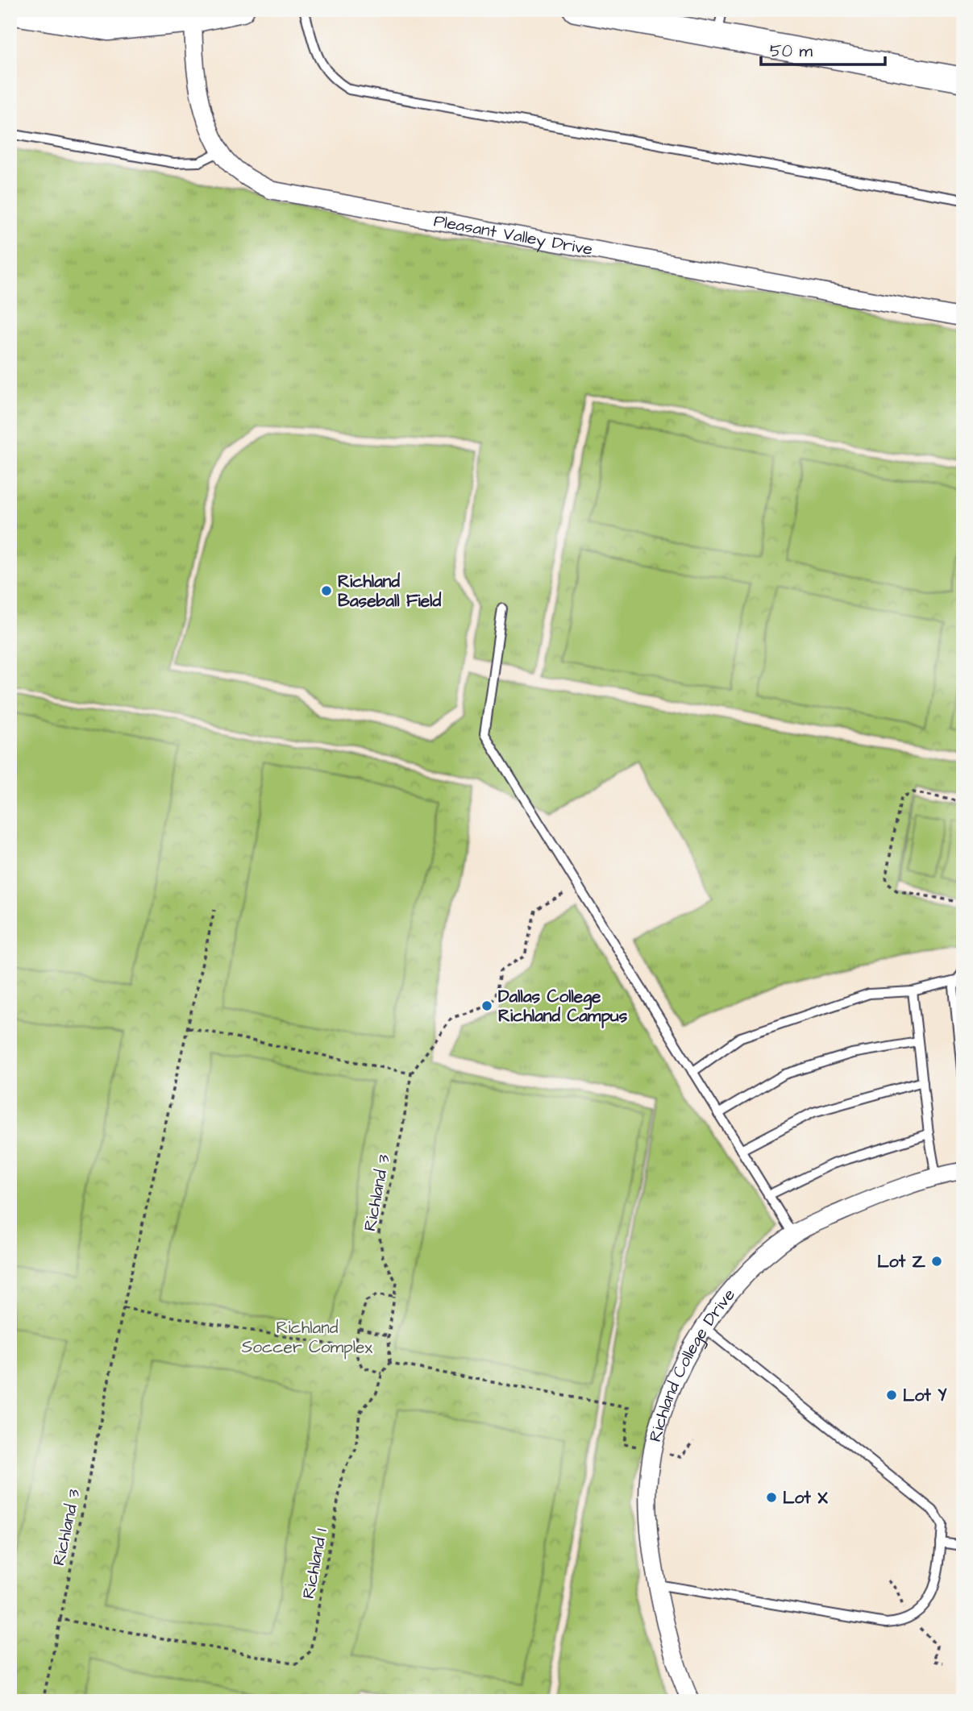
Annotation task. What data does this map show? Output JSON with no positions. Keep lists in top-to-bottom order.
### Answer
{
  "streets": {
    "street": ["Pleasant Valley Drive", "Richland College Drive"],
    "path": ["Richland 3", "Richland 1"]
  },
  "crossings": [
    ["Richland 3", "Richland 1"]
  ],
  "parks": ["Richland Soccer Complex"],
  "places": [
    "Richland Baseball Field",
    "Dallas College Richland Campus",
    "Lot Z",
    "Lot Y",
    "Lot X"
  ],
  "scale_bar": "50 m"
}
